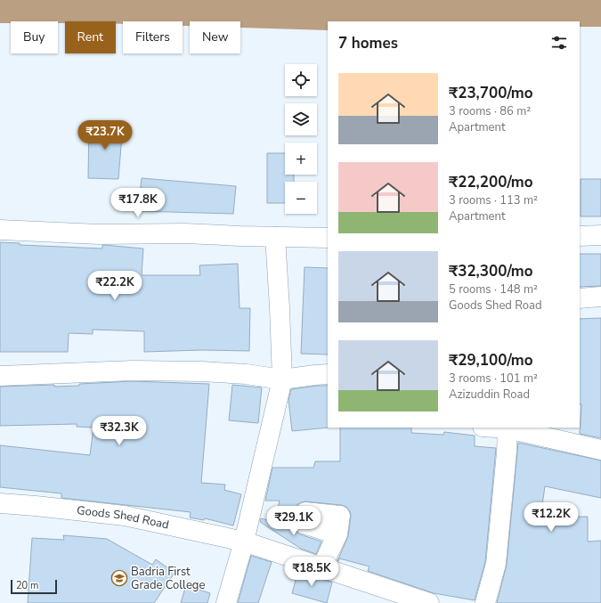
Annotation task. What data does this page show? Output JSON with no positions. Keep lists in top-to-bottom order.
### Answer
{
  "streets": {
    "street": ["Goods Shed Road"]
  },
  "places": {
    "school or university": ["Badria First Grade College"]
  },
  "scale_bar": "20 m",
  "page": {
    "chip": [
      "Buy",
      "Rent",
      "Filters",
      "New"
    ],
    "heading": "7 homes",
    "map_buttons": ["+", "−"],
    "list": [
      {
        "name": "₹23,700/mo",
        "note": "3 rooms · 86 m² · Apartment"
      },
      {
        "name": "₹22,200/mo",
        "note": "3 rooms · 113 m² · Apartment"
      },
      {
        "name": "₹32,300/mo",
        "note": "5 rooms · 148 m² · Goods Shed Road"
      },
      {
        "name": "₹29,100/mo",
        "note": "3 rooms · 101 m² · Azizuddin Road"
      }
    ],
    "price": [
      "₹23.7K",
      "₹17.8K",
      "₹22.2K",
      "₹32.3K",
      "₹12.2K",
      "₹29.1K",
      "₹18.5K"
    ],
    "scale": "20 m"
  }
}
